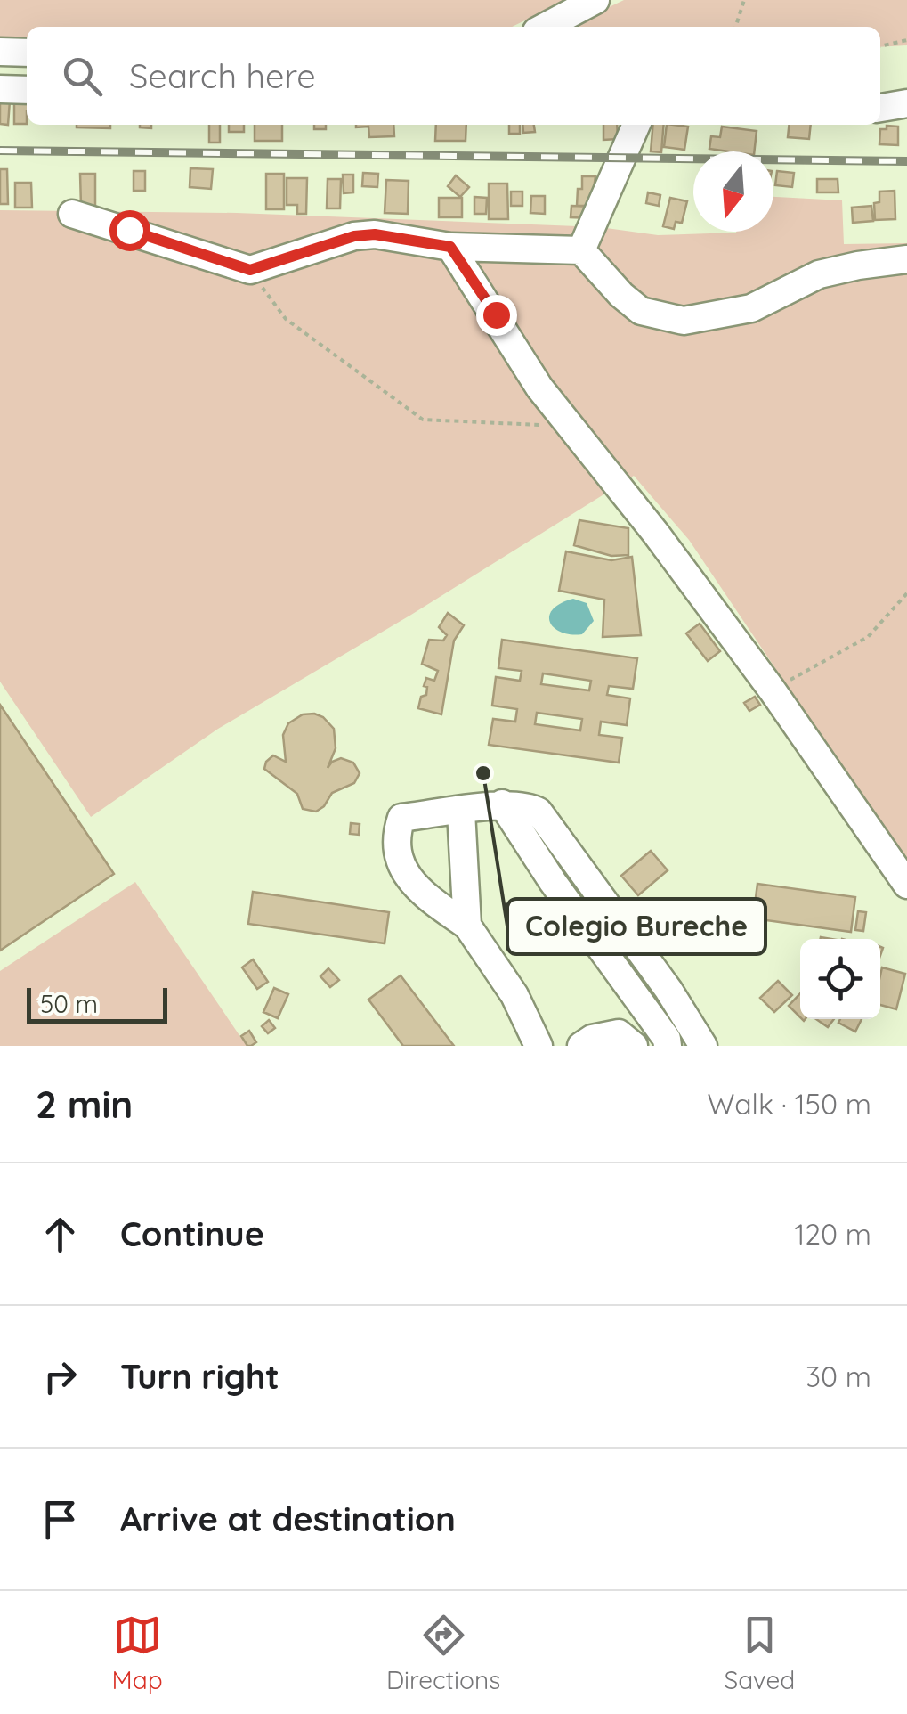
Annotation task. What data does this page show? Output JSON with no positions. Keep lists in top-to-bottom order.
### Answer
{
  "places": ["Colegio Bureche"],
  "scale_bar": "50 m",
  "north": "bottom",
  "page": {
    "search": "Search here",
    "scale": "50 m",
    "heading": ["2 min", "Walk · 150 m"],
    "list": [
      ["Continue", "120 m"],
      ["Turn right", "30 m"],
      "Arrive at destination"
    ],
    "nav": ["Map", "Directions", "Saved"]
  }
}
